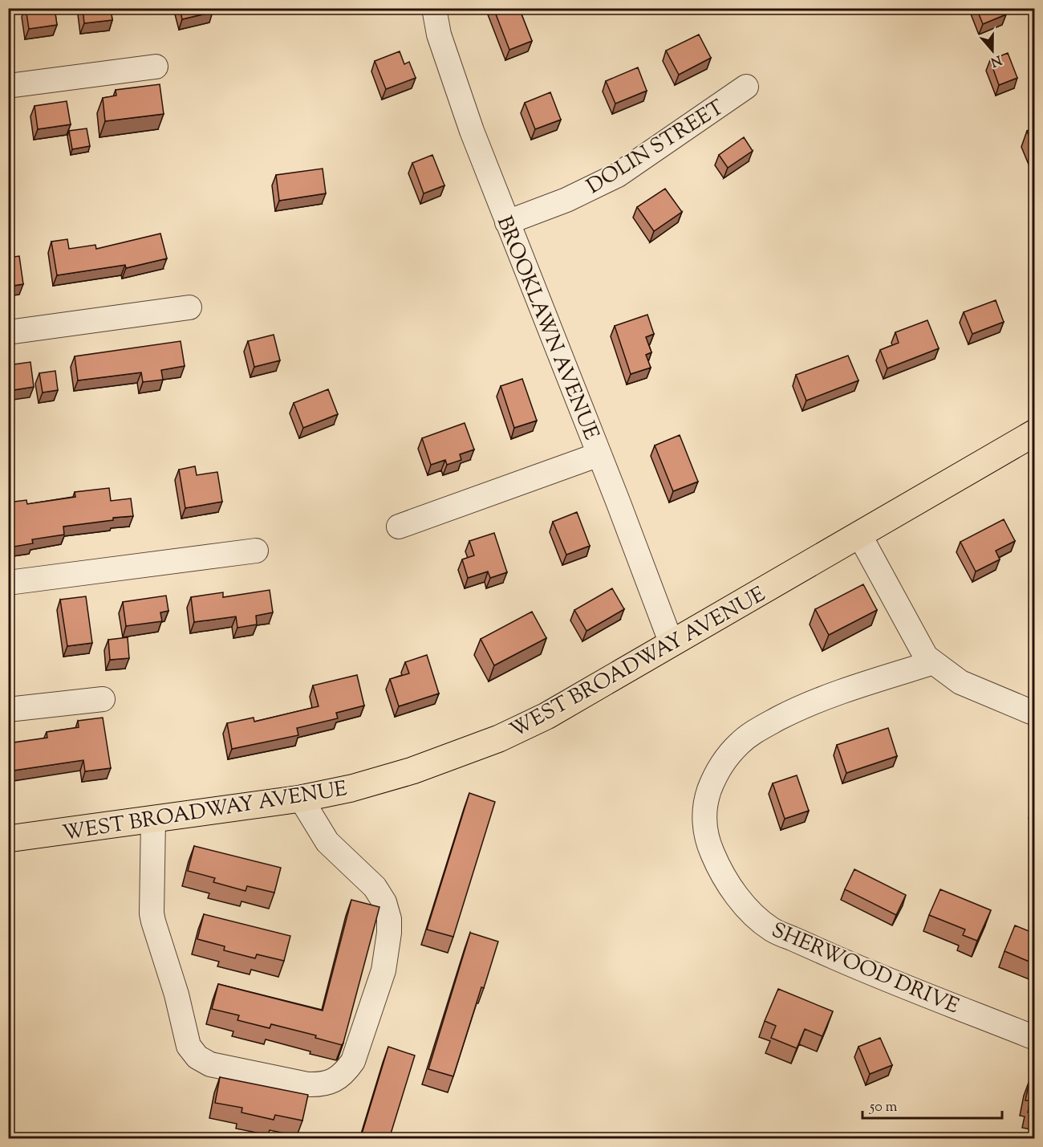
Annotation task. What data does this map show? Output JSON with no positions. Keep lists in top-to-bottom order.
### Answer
{
  "streets": {
    "main road": ["WEST BROADWAY AVENUE"],
    "street": ["DOLIN STREET", "BROOKLAWN AVENUE", "SHERWOOD DRIVE"]
  },
  "crossings": [
    ["DOLIN STREET", "BROOKLAWN AVENUE"],
    ["BROOKLAWN AVENUE", "WEST BROADWAY AVENUE"]
  ],
  "scale_bar": "50 m",
  "north": "bottom"
}
